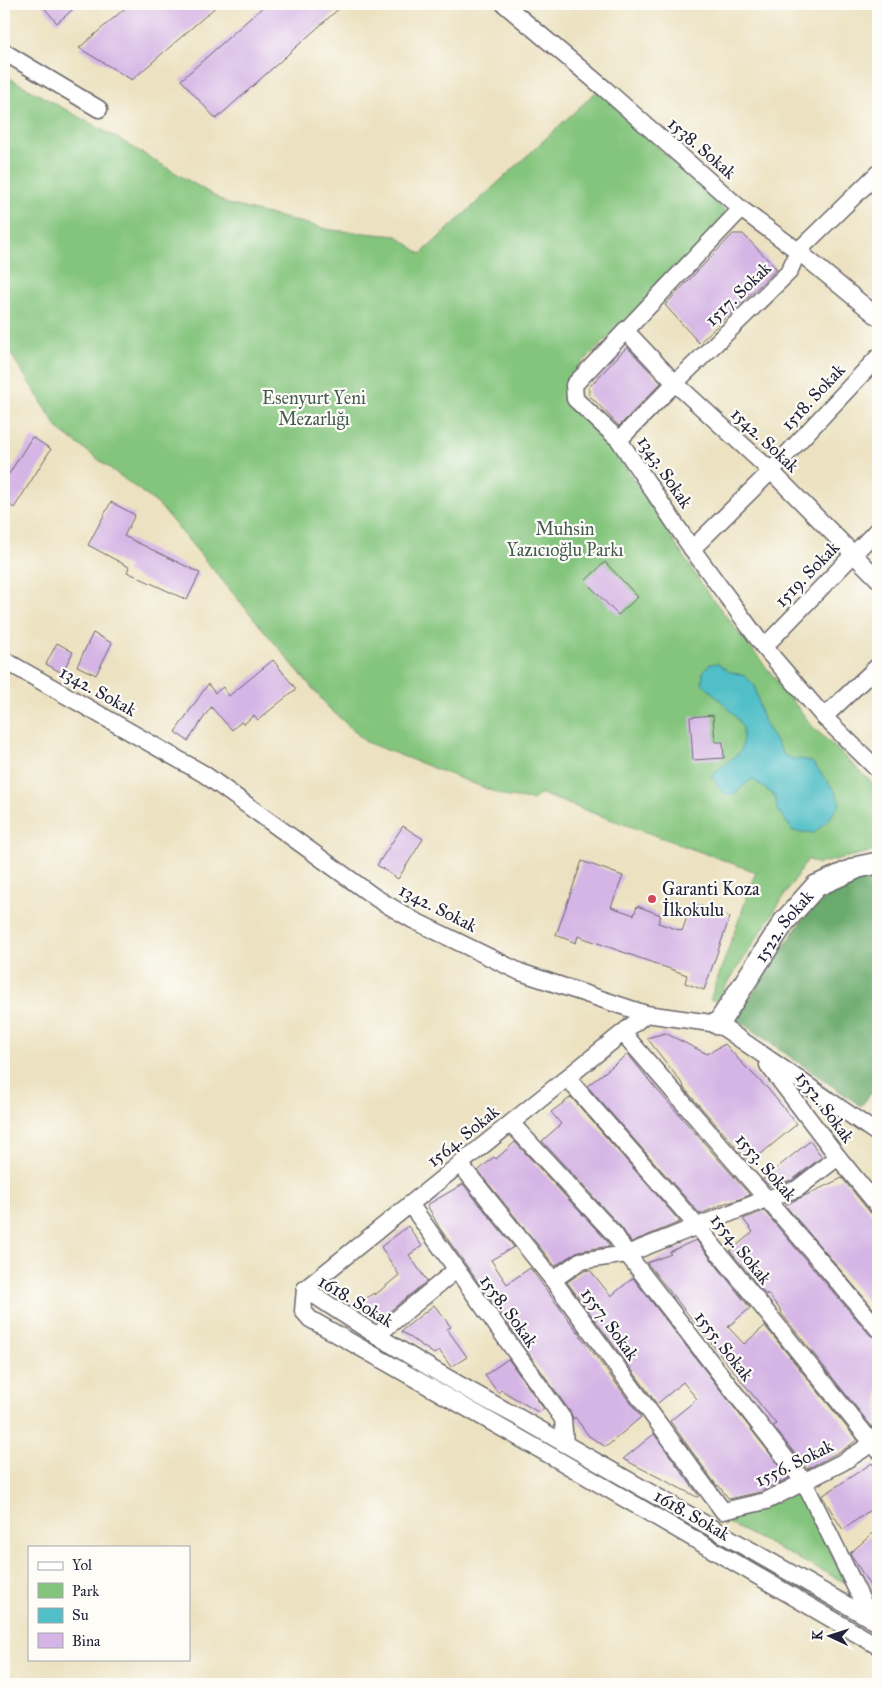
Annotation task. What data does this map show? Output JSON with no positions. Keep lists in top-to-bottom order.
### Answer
{
  "streets": {
    "street": [
      "1538. Sokak",
      "1517. Sokak",
      "1518. Sokak",
      "1542. Sokak",
      "1343. Sokak",
      "1519. Sokak",
      "1342. Sokak",
      "1522. Sokak",
      "1552. Sokak",
      "1564. Sokak",
      "1553. Sokak",
      "1554. Sokak",
      "1618. Sokak",
      "1558. Sokak",
      "1557. Sokak",
      "1555. Sokak",
      "1556. Sokak"
    ]
  },
  "crossings": [
    ["1538. Sokak", "1517. Sokak"],
    ["1538. Sokak", "1343. Sokak"],
    ["1517. Sokak", "1542. Sokak"],
    ["1517. Sokak", "1343. Sokak"],
    ["1518. Sokak", "1542. Sokak"],
    ["1518. Sokak", "1343. Sokak"],
    ["1542. Sokak", "1343. Sokak"],
    ["1542. Sokak", "1519. Sokak"],
    ["1343. Sokak", "1519. Sokak"],
    ["1342. Sokak", "1522. Sokak"],
    ["1342. Sokak", "1552. Sokak"],
    ["1342. Sokak", "1564. Sokak"],
    ["1564. Sokak", "1553. Sokak"],
    ["1564. Sokak", "1554. Sokak"],
    ["1564. Sokak", "1618. Sokak"],
    ["1564. Sokak", "1558. Sokak"],
    ["1564. Sokak", "1557. Sokak"],
    ["1564. Sokak", "1555. Sokak"],
    ["1554. Sokak", "1556. Sokak"],
    ["1618. Sokak", "1558. Sokak"],
    ["1618. Sokak", "1555. Sokak"],
    ["1557. Sokak", "1556. Sokak"],
    ["1555. Sokak", "1556. Sokak"]
  ],
  "parks": ["Esenyurt Yeni Mezarlığı", "Muhsin Yazıcıoğlu Parkı"],
  "places": ["Garanti Koza İlkokulu"],
  "legend": [
    "Yol",
    "Park",
    "Su",
    "Bina"
  ],
  "north": "left"
}
